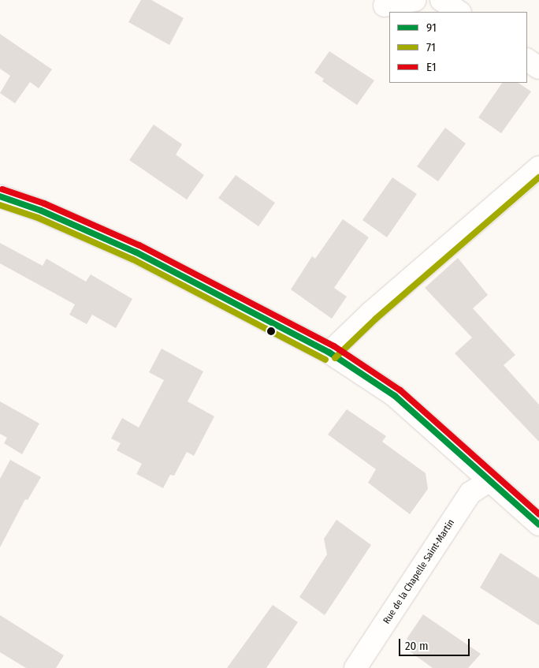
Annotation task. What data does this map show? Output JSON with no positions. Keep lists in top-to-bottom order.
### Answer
{
  "streets": {
    "street": ["Rue de la Chapelle Saint-Martin"]
  },
  "lines": ["transit line 71", "transit line E1", "transit line 91"],
  "legend": ["91", "71", "E1"],
  "scale_bar": "20 m"
}
